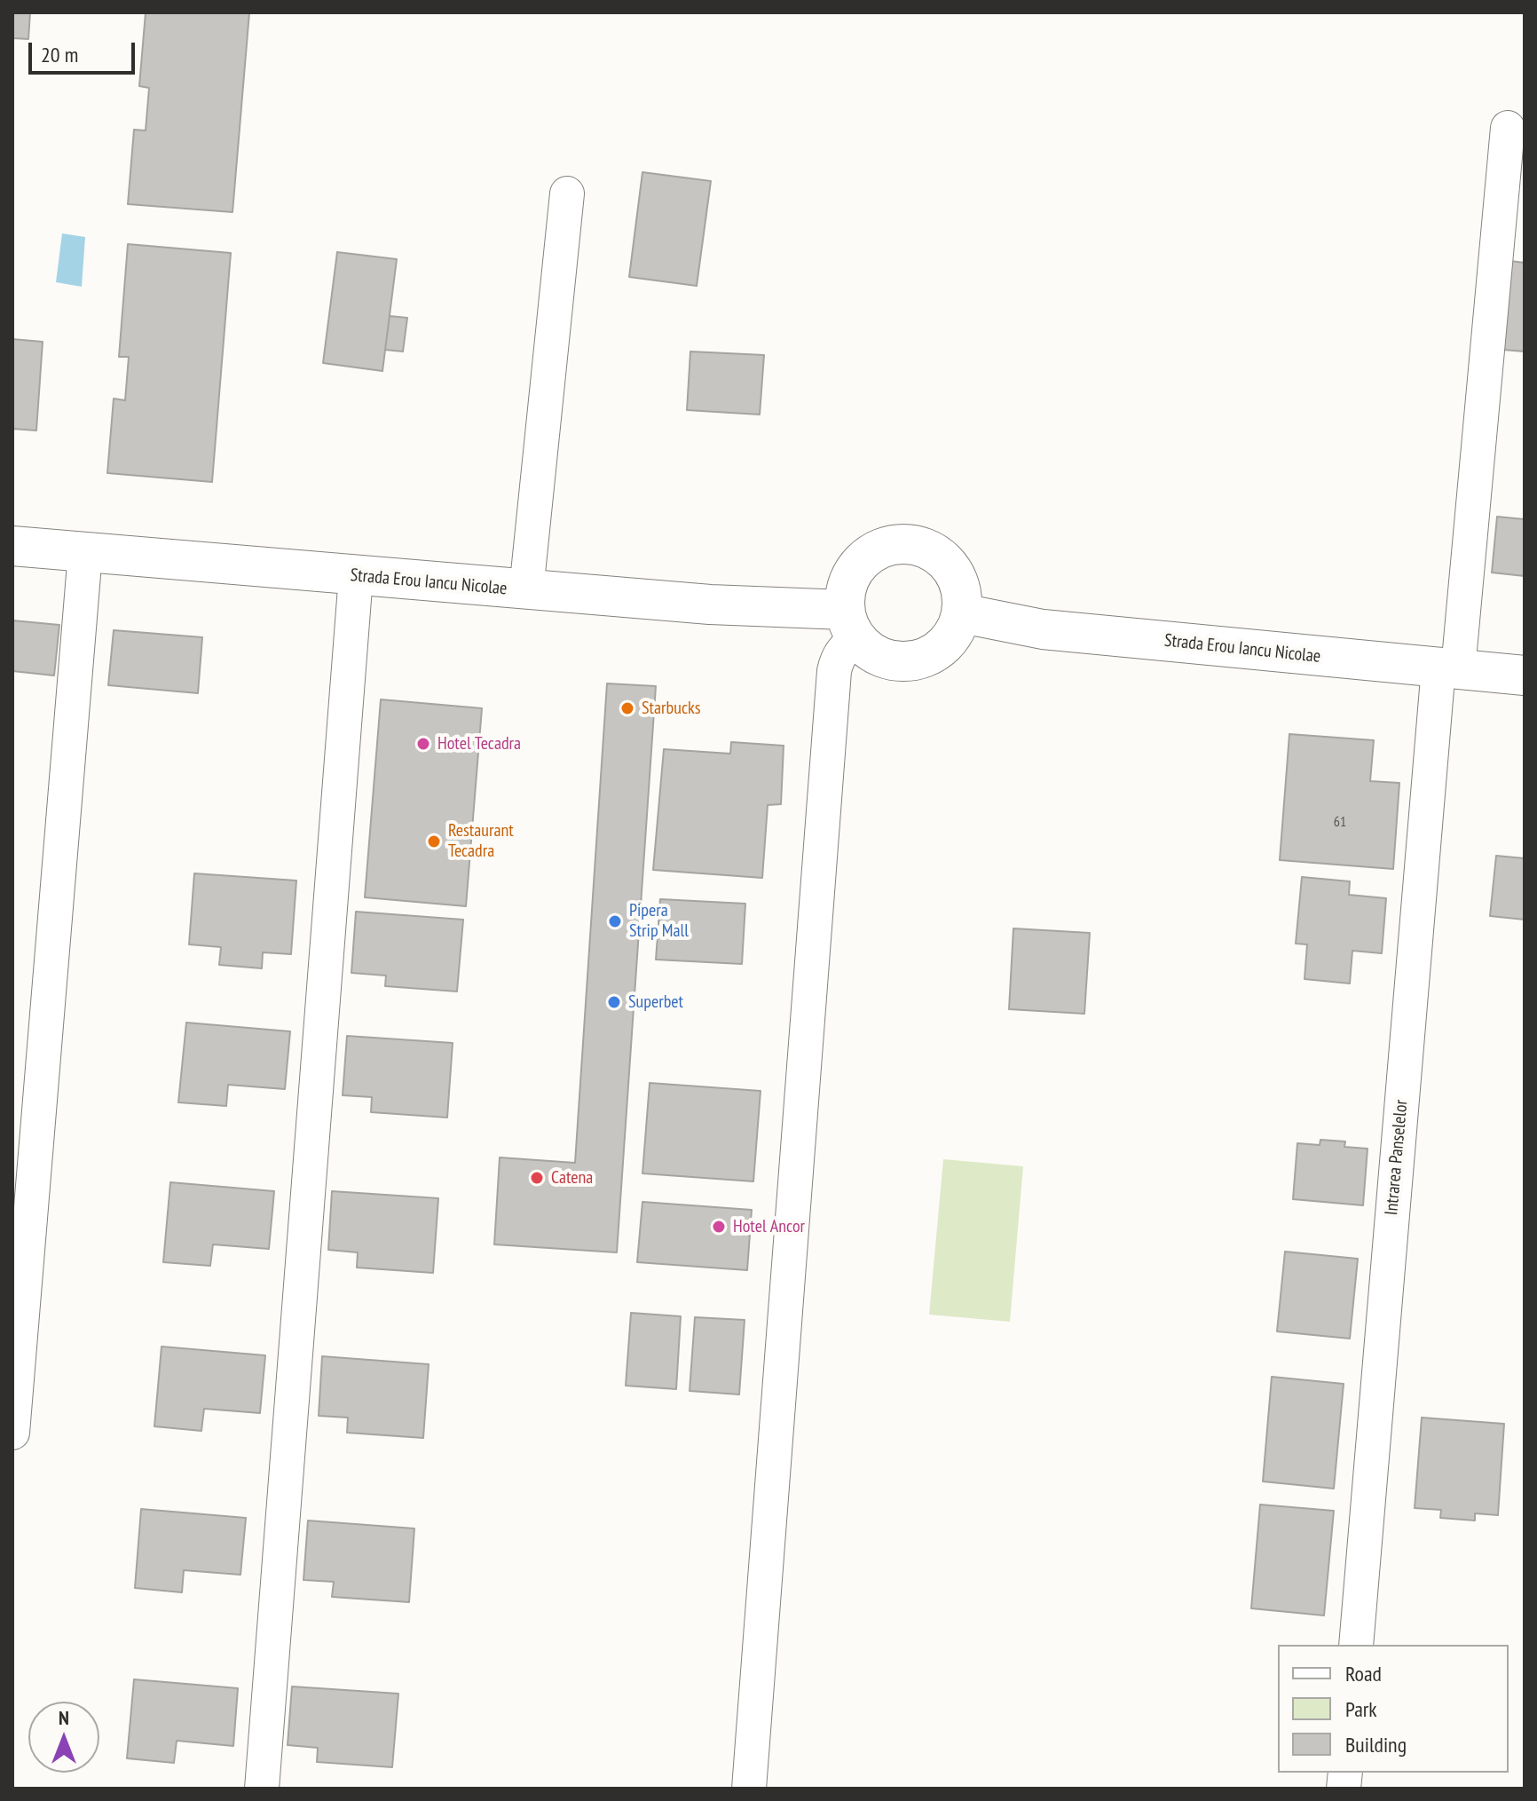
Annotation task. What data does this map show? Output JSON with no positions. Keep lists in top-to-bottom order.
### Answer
{
  "streets": {
    "street": ["Strada Erou Iancu Nicolae", "Intrarea Panselelor"]
  },
  "crossings": [
    ["Strada Erou Iancu Nicolae", "Intrarea Panselelor"]
  ],
  "places": [
    "Starbucks",
    "Hotel Tecadra",
    "Restaurant Tecadra",
    "Pipera Strip Mall",
    "Superbet",
    "Catena",
    "Hotel Ancor"
  ],
  "house_numbers": ["61"],
  "legend": ["Road", "Park", "Building"],
  "scale_bar": "20 m",
  "north": "top"
}
